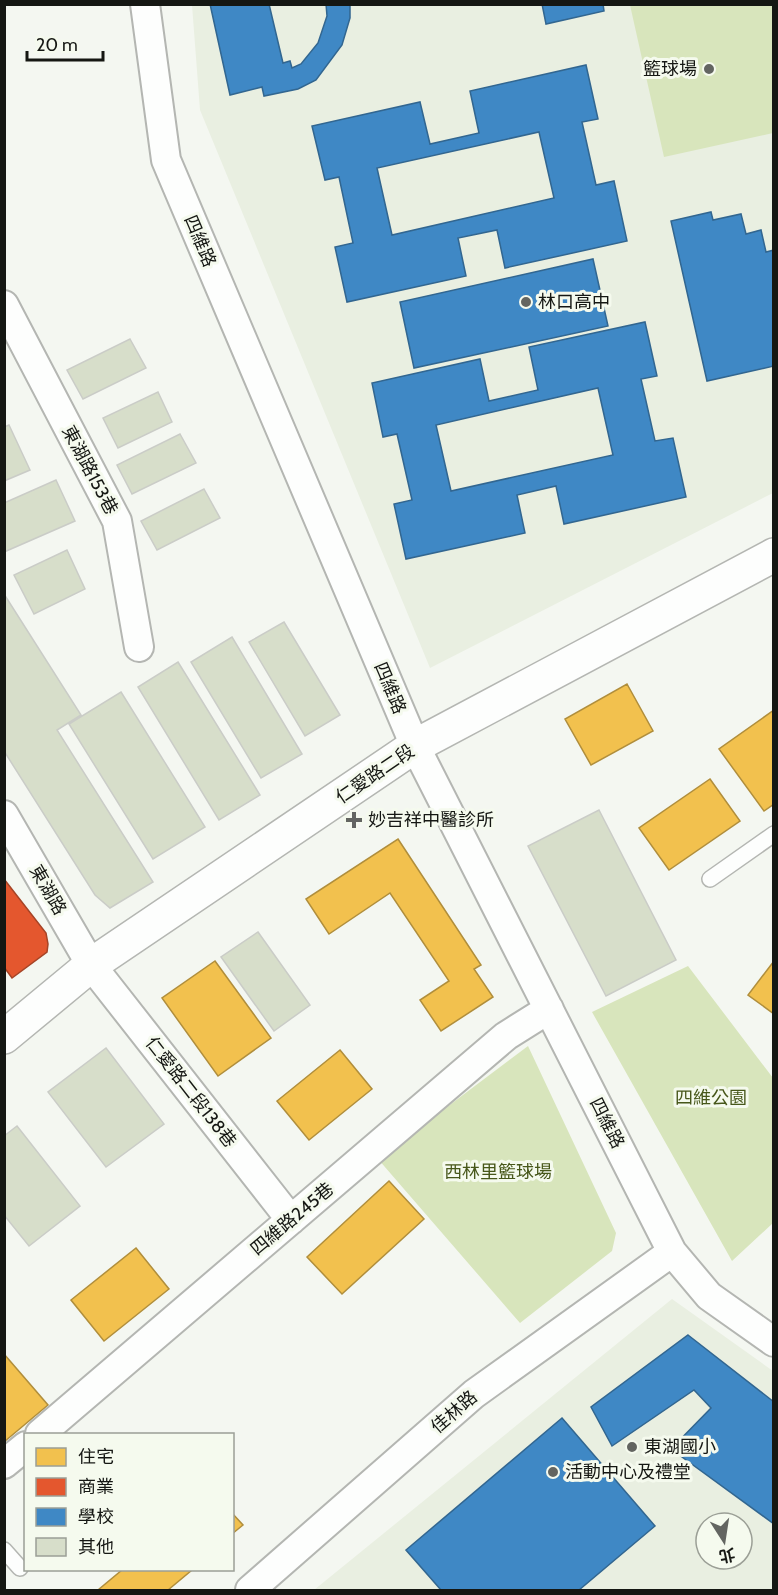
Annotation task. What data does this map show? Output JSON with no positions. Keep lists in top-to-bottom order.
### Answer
{
  "streets": {
    "main road": ["仁愛路二段"],
    "street": [
      "四維路",
      "東湖路153巷",
      "東湖路",
      "仁愛路二段138巷",
      "四維路245巷",
      "佳林路"
    ]
  },
  "crossings": [
    ["四維路", "仁愛路二段"],
    ["四維路", "四維路245巷"],
    ["四維路", "佳林路"],
    ["仁愛路二段", "東湖路"],
    ["仁愛路二段", "仁愛路二段138巷"],
    ["東湖路", "仁愛路二段138巷"],
    ["仁愛路二段138巷", "四維路245巷"]
  ],
  "parks": ["四維公園", "西林里籃球場"],
  "places": {
    "other": [
      "籃球場",
      "林口高中",
      "東湖國小",
      "活動中心及禮堂"
    ],
    "health": ["妙吉祥中醫診所"]
  },
  "legend": [
    "住宅",
    "商業",
    "學校",
    "其他"
  ],
  "scale_bar": "20 m",
  "north": "bottom"
}
